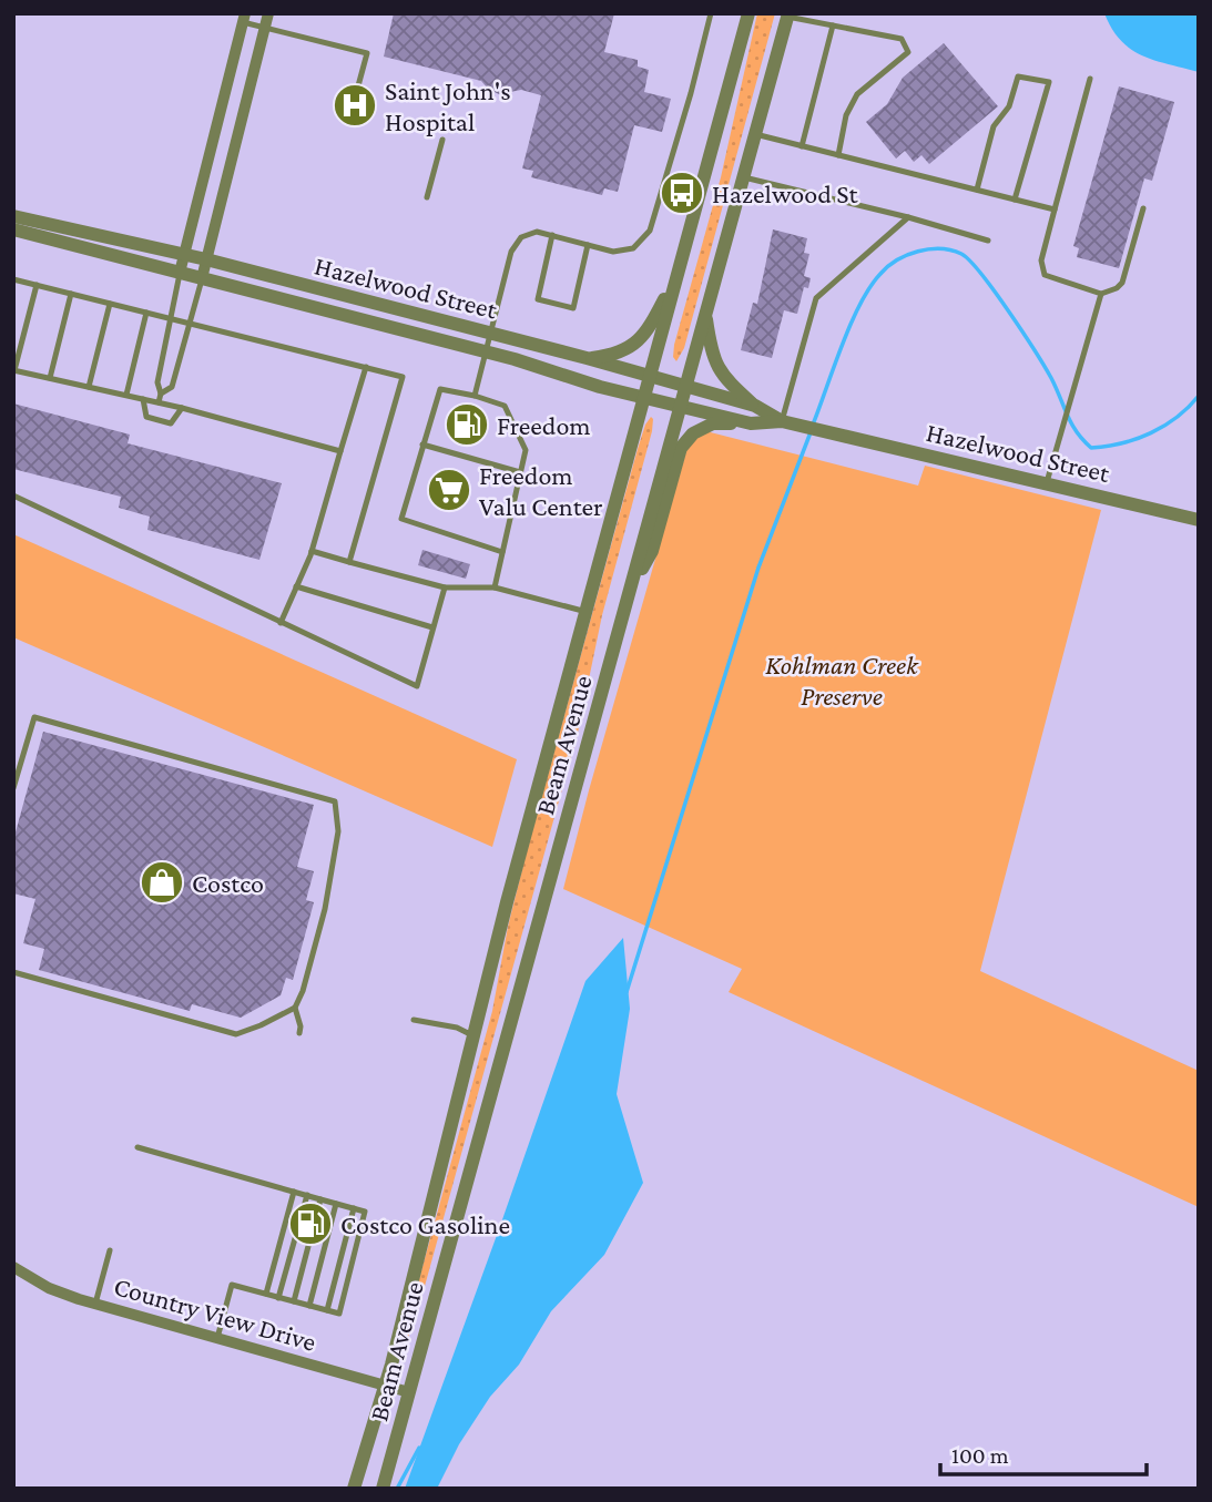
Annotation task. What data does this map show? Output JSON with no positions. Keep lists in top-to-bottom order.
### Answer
{
  "streets": {
    "street": ["Hazelwood Street", "Beam Avenue", "Country View Drive"]
  },
  "crossings": [
    ["Hazelwood Street", "Beam Avenue"],
    ["Beam Avenue", "Country View Drive"]
  ],
  "parks": ["Kohlman Creek Preserve"],
  "places": {
    "hospital": ["Saint John's Hospital"],
    "bus stop": ["Hazelwood St"],
    "fuel station": ["Freedom", "Costco Gasoline"],
    "supermarket": ["Freedom Valu Center"],
    "shop": ["Costco"]
  },
  "scale_bar": "100 m"
}
